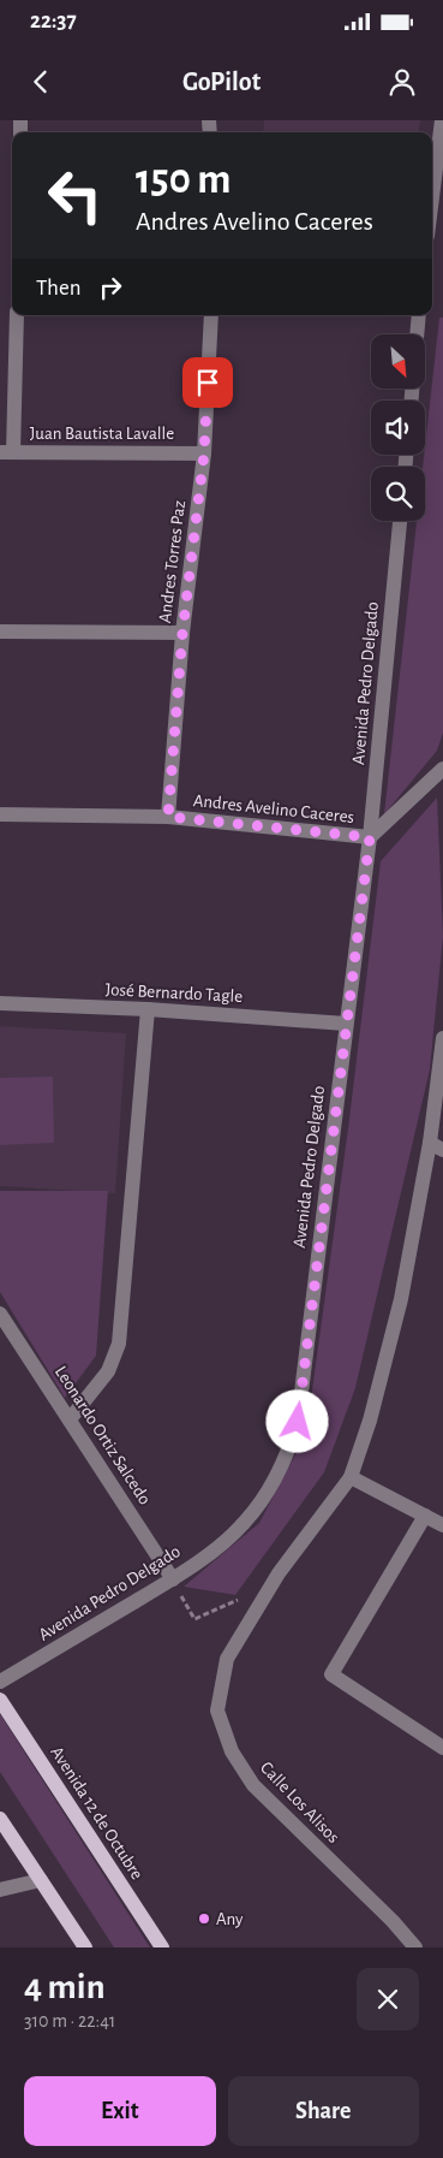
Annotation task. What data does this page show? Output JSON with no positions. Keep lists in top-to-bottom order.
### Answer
{
  "streets": {
    "main road": ["Avenida 12 de Octubre"],
    "street": [
      "Juan Bautista Lavalle",
      "Andres Torres Paz",
      "Avenida Pedro Delgado",
      "Andres Avelino Caceres",
      "José Bernardo Tagle",
      "Leonardo Ortiz Salcedo",
      "Calle Los Alisos"
    ]
  },
  "crossings": [
    ["Juan Bautista Lavalle", "Andres Torres Paz"],
    ["Andres Torres Paz", "Andres Avelino Caceres"],
    ["Avenida Pedro Delgado", "Andres Avelino Caceres"],
    ["Avenida Pedro Delgado", "José Bernardo Tagle"],
    ["Avenida Pedro Delgado", "Leonardo Ortiz Salcedo"]
  ],
  "places": ["Any"],
  "north": "bottom right",
  "page": {
    "status": "22:37",
    "header": "GoPilot",
    "turn": ["150 m", "Andres Avelino Caceres"],
    "then": "Then",
    "heading": ["4 min", "310 m · 22:41"],
    "buttons": ["Exit", "Share"]
  }
}
